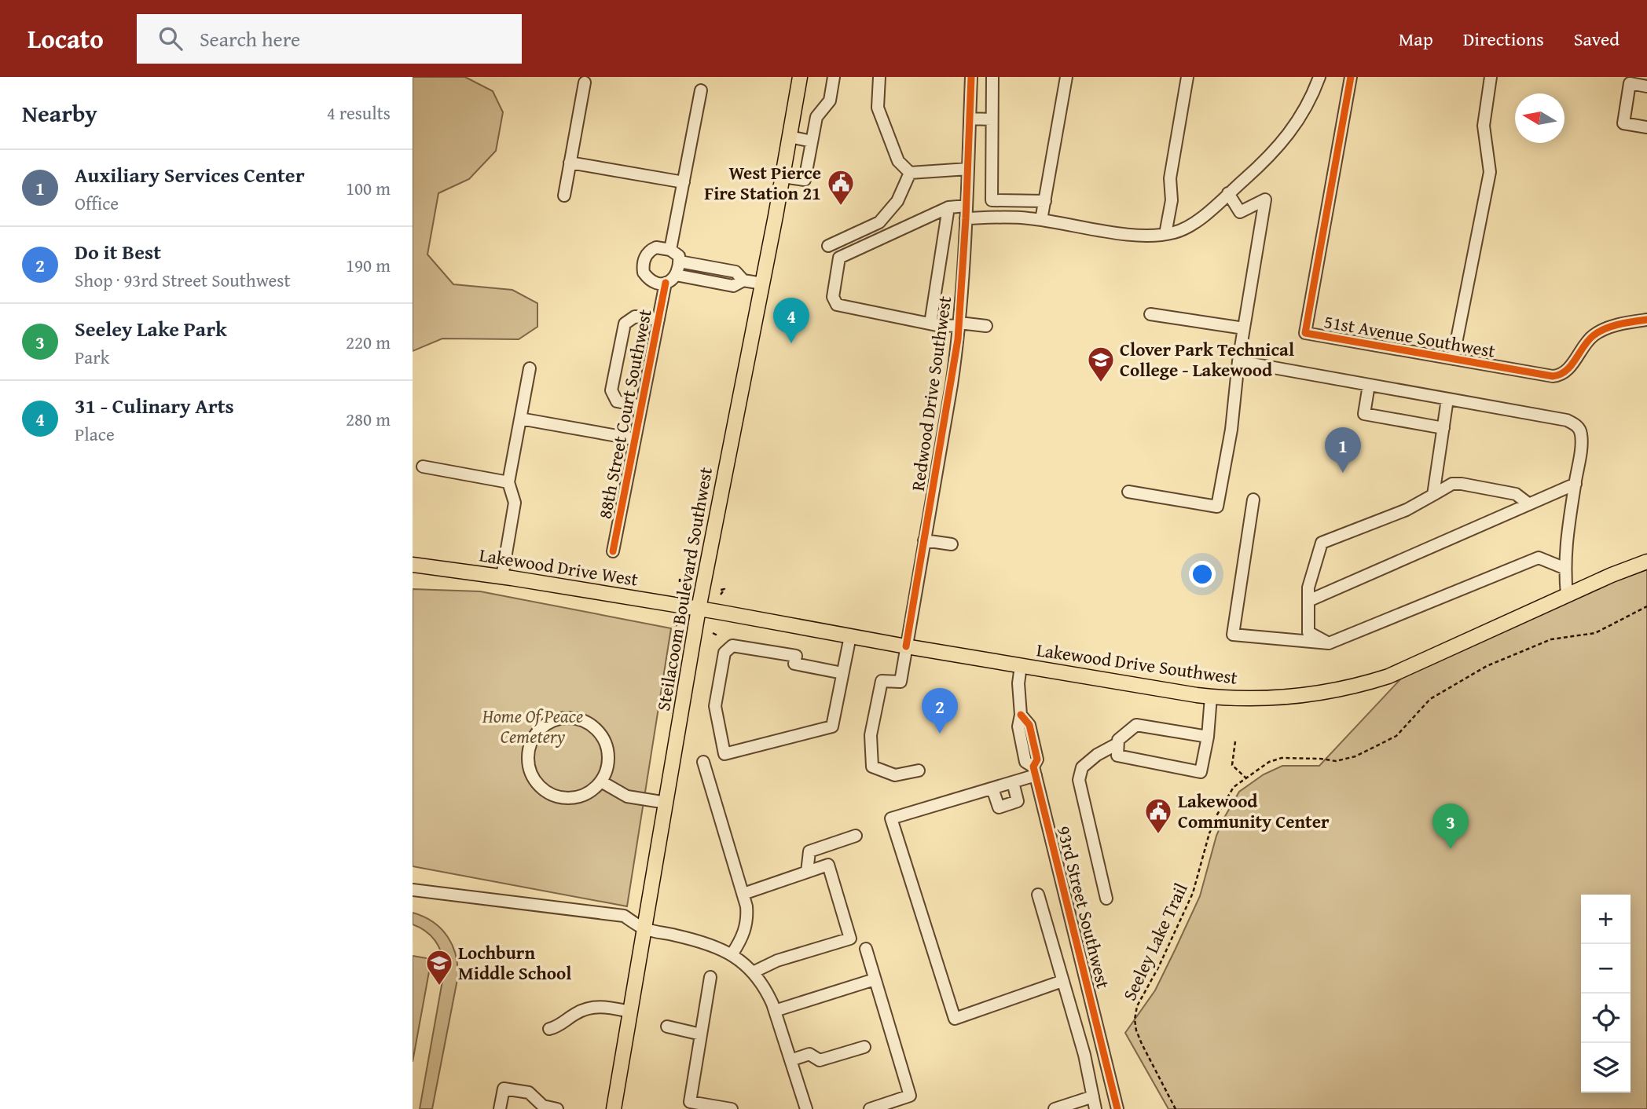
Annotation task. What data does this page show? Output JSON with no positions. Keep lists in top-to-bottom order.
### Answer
{
  "streets": {
    "main road": ["Lakewood Drive West", "Steilacoom Boulevard Southwest", "Lakewood Drive Southwest"],
    "street": [
      "51st Avenue Southwest",
      "Redwood Drive Southwest",
      "88th Street Court Southwest",
      "93rd Street Southwest"
    ],
    "path": ["Seeley Lake Trail"]
  },
  "crossings": [
    ["Redwood Drive Southwest", "Lakewood Drive Southwest"],
    ["Lakewood Drive West", "Steilacoom Boulevard Southwest"],
    ["Lakewood Drive West", "Lakewood Drive Southwest"],
    ["Steilacoom Boulevard Southwest", "Lakewood Drive Southwest"],
    ["Lakewood Drive Southwest", "93rd Street Southwest"]
  ],
  "parks": ["Home Of Peace Cemetery"],
  "places": {
    "public building": ["West Pierce Fire Station 21", "Lakewood Community Center"],
    "school or university": ["Clover Park Technical College - Lakewood", "Lochburn Middle School"]
  },
  "north": "left",
  "page": {
    "header": "Locato",
    "search": "Search here",
    "nav": ["Map", "Directions", "Saved"],
    "heading": ["Nearby", "4 results"],
    "list": [
      {
        "mark": "1",
        "name": "Auxiliary Services Center",
        "note": "Office",
        "value": "100 m"
      },
      {
        "mark": "2",
        "name": "Do it Best",
        "note": "Shop · 93rd Street Southwest",
        "value": "190 m"
      },
      {
        "mark": "3",
        "name": "Seeley Lake Park",
        "note": "Park",
        "value": "220 m"
      },
      {
        "mark": "4",
        "name": "31 - Culinary Arts",
        "note": "Place",
        "value": "280 m"
      }
    ],
    "pins": [
      "4",
      "1",
      "2",
      "3"
    ],
    "map_buttons": ["+", "−"]
  }
}
